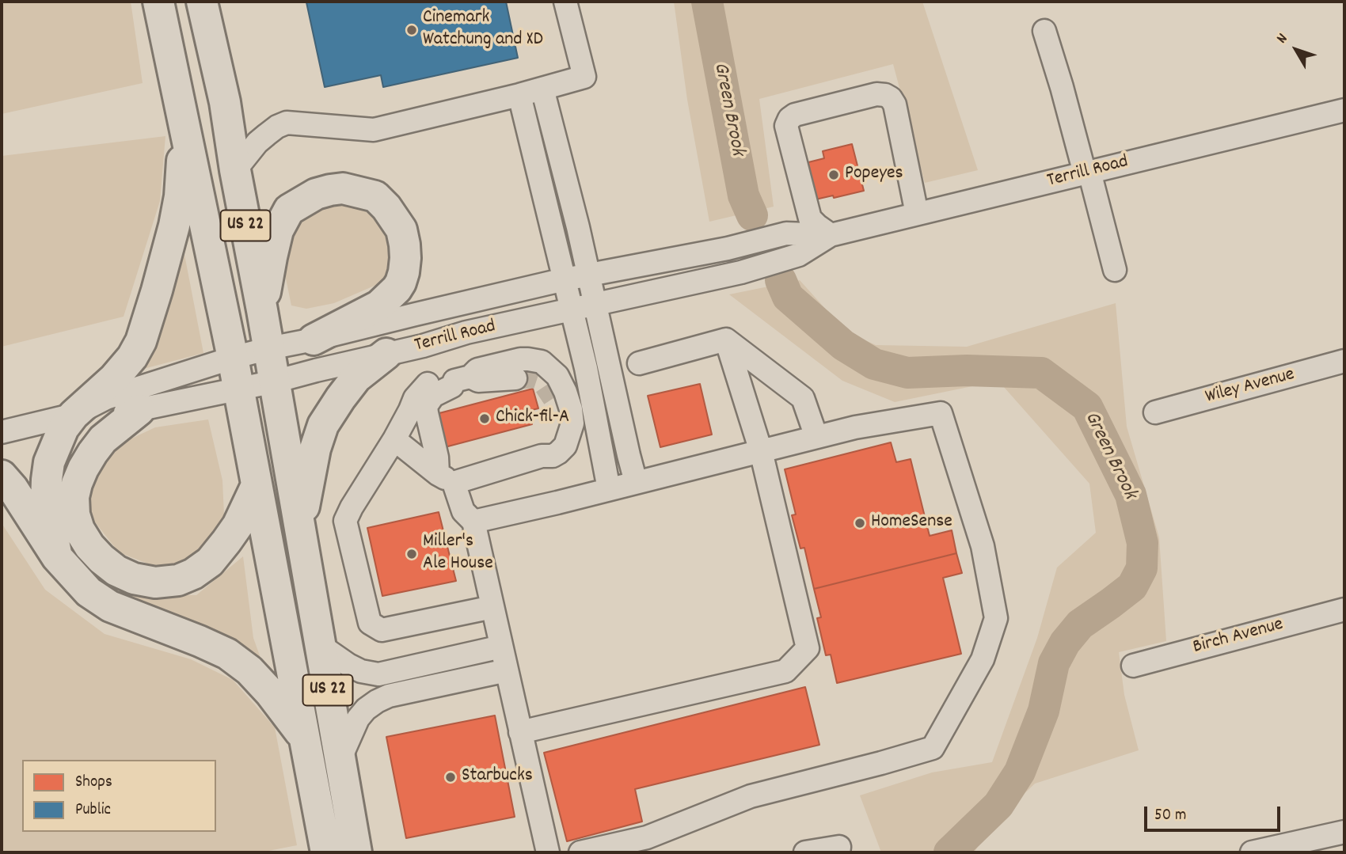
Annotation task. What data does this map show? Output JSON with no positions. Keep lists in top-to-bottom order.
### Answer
{
  "streets": {
    "highway": ["US 22"],
    "street": ["Terrill Road", "Wiley Avenue", "Birch Avenue"]
  },
  "crossings": [
    ["Terrill Road", "US 22"]
  ],
  "water": ["Green Brook"],
  "places": [
    "Cinemark Watchung and XD",
    "Popeyes",
    "Chick-fil-A",
    "HomeSense",
    "Miller's Ale House",
    "Starbucks"
  ],
  "legend": ["Shops", "Public"],
  "scale_bar": "50 m",
  "north": "top left"
}
